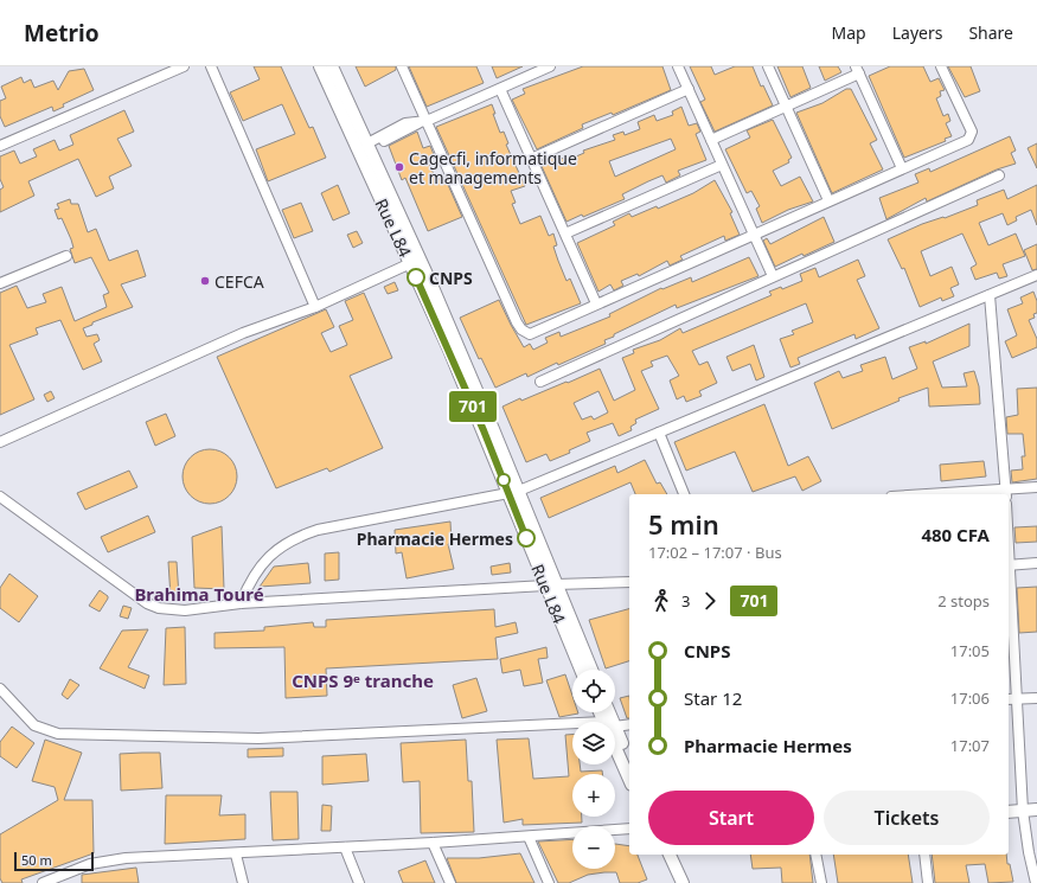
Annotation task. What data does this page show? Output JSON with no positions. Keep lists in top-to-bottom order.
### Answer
{
  "streets": {
    "street": ["Rue L84"]
  },
  "districts": ["Brahima Touré", "CNPS 9ᵉ tranche"],
  "places": [
    "Cagecfi, informatique et managements",
    "CNPS",
    "CEFCA",
    "Pharmacie Hermes"
  ],
  "lines": ["bus line 701"],
  "scale_bar": "50 m",
  "page": {
    "header": "Metrio",
    "nav": ["Map", "Layers", "Share"],
    "on_map": "701",
    "heading": ["5 min", "17:02 – 17:07 · Bus", "480 CFA"],
    "legs": ["3", "701", "2 stops"],
    "list": [
      {
        "name": "CNPS",
        "value": "17:05"
      },
      {
        "name": "Star 12",
        "value": "17:06"
      },
      {
        "name": "Pharmacie Hermes",
        "value": "17:07"
      }
    ],
    "map_buttons": ["+", "−"],
    "buttons": ["Start", "Tickets"],
    "scale": "50 m"
  }
}
